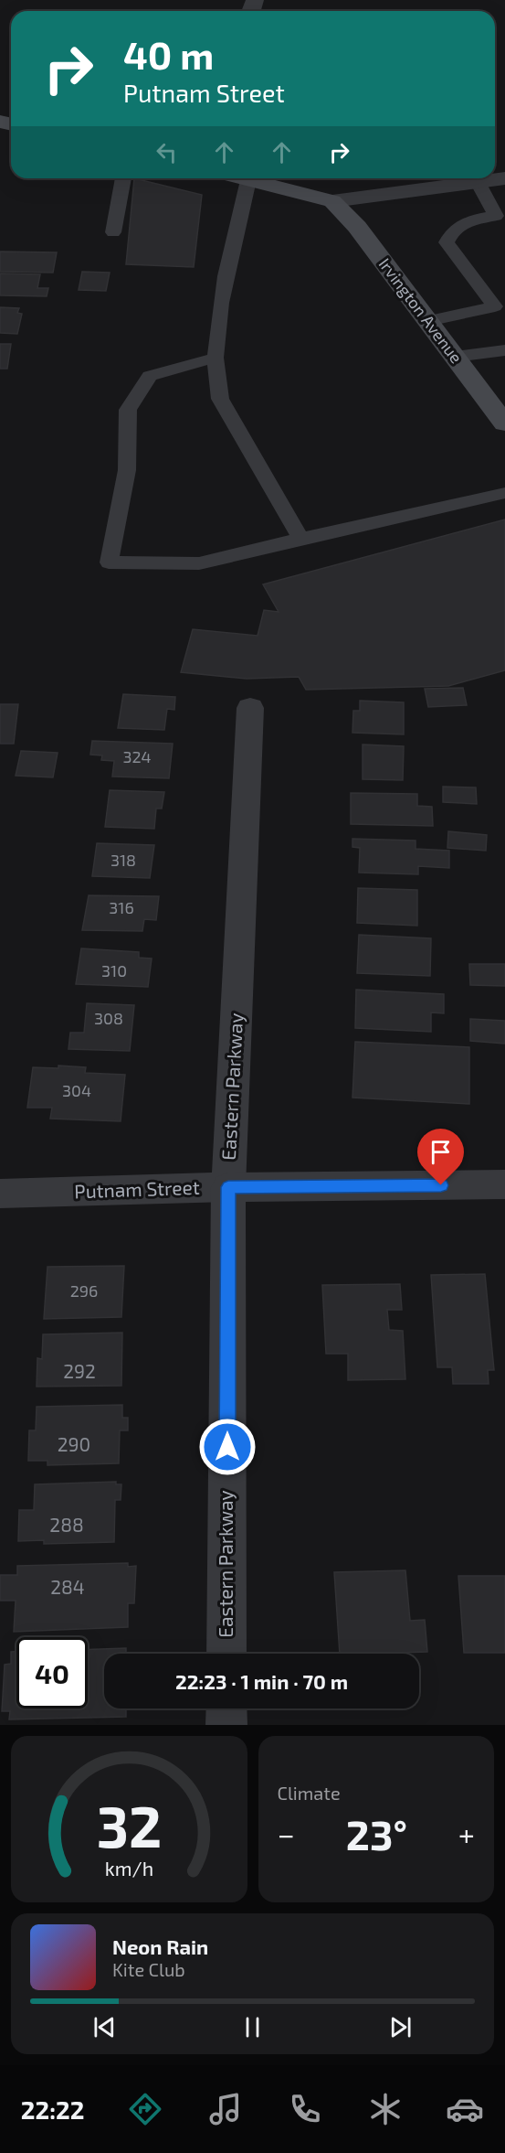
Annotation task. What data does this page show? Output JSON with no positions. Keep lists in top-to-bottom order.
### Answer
{
  "streets": {
    "main road": ["Irvington Avenue"],
    "street": ["Eastern Parkway", "Putnam Street"]
  },
  "crossings": [
    ["Eastern Parkway", "Putnam Street"]
  ],
  "house_numbers": [
    "324",
    "318",
    "316",
    "310",
    "308",
    "304",
    "296",
    "292",
    "290",
    "288",
    "284"
  ],
  "page": {
    "turn": ["40 m", "Putnam Street"],
    "limit": "40",
    "trip": "22:23 · 1 min · 70 m",
    "tile": "Climate",
    "heat": ["−", "23°", "+"],
    "song": ["Neon Rain", "Kite Club"],
    "tabs": "22:22",
    "gauge": ["32", "km/h"]
  }
}
